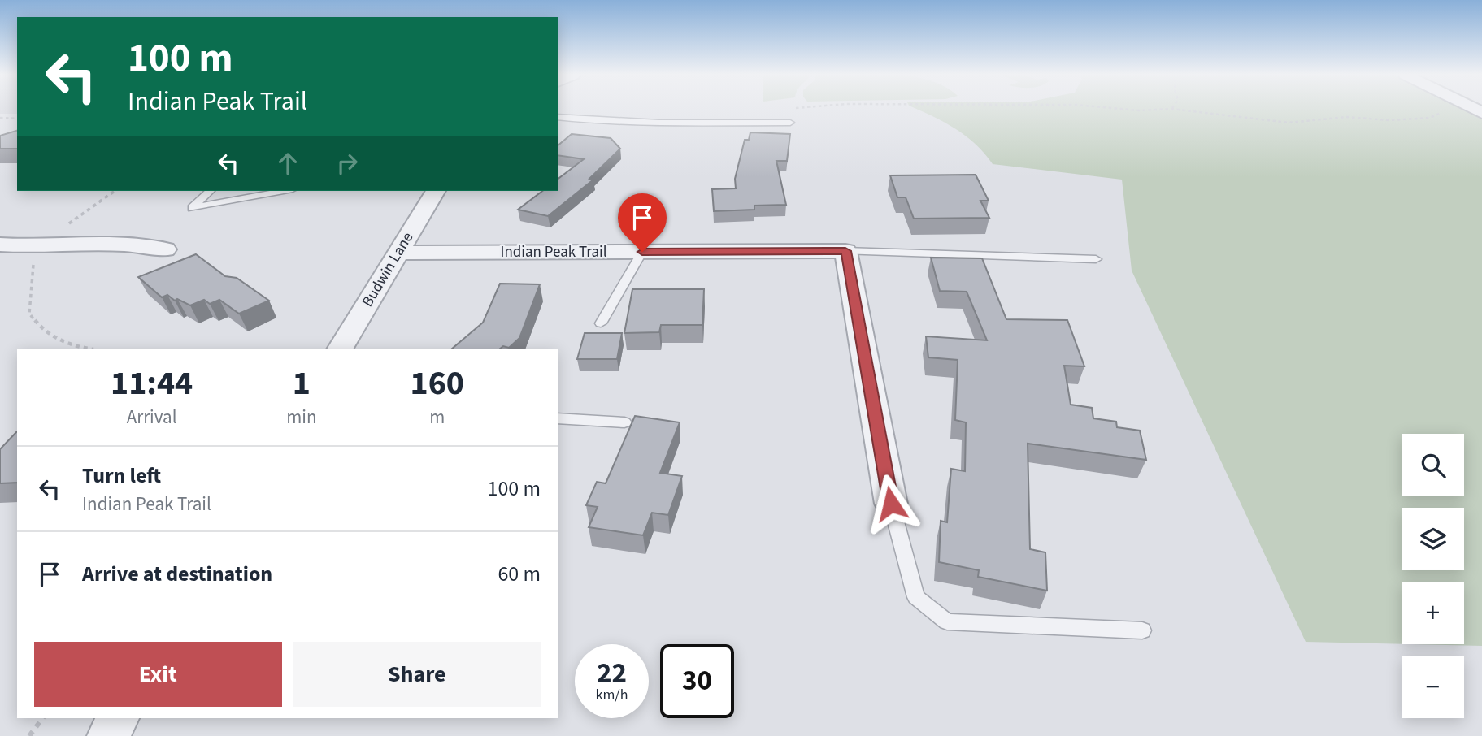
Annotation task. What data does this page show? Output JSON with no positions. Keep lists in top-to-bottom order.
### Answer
{
  "streets": {
    "street": ["Indian Peak Trail", "Budwin Lane"]
  },
  "crossings": [
    ["Indian Peak Trail", "Budwin Lane"]
  ],
  "page": {
    "turn": ["100 m", "Indian Peak Trail"],
    "eta": [
      "11:44",
      "Arrival",
      "1",
      "min",
      "160",
      "m"
    ],
    "map_buttons": ["+", "−"],
    "list": [
      {
        "name": "Turn left",
        "note": "Indian Peak Trail",
        "value": "100 m"
      },
      {
        "name": "Arrive at destination",
        "value": "60 m"
      }
    ],
    "buttons": ["Exit", "Share"],
    "speed": "22 km/h",
    "limit": "30"
  }
}
